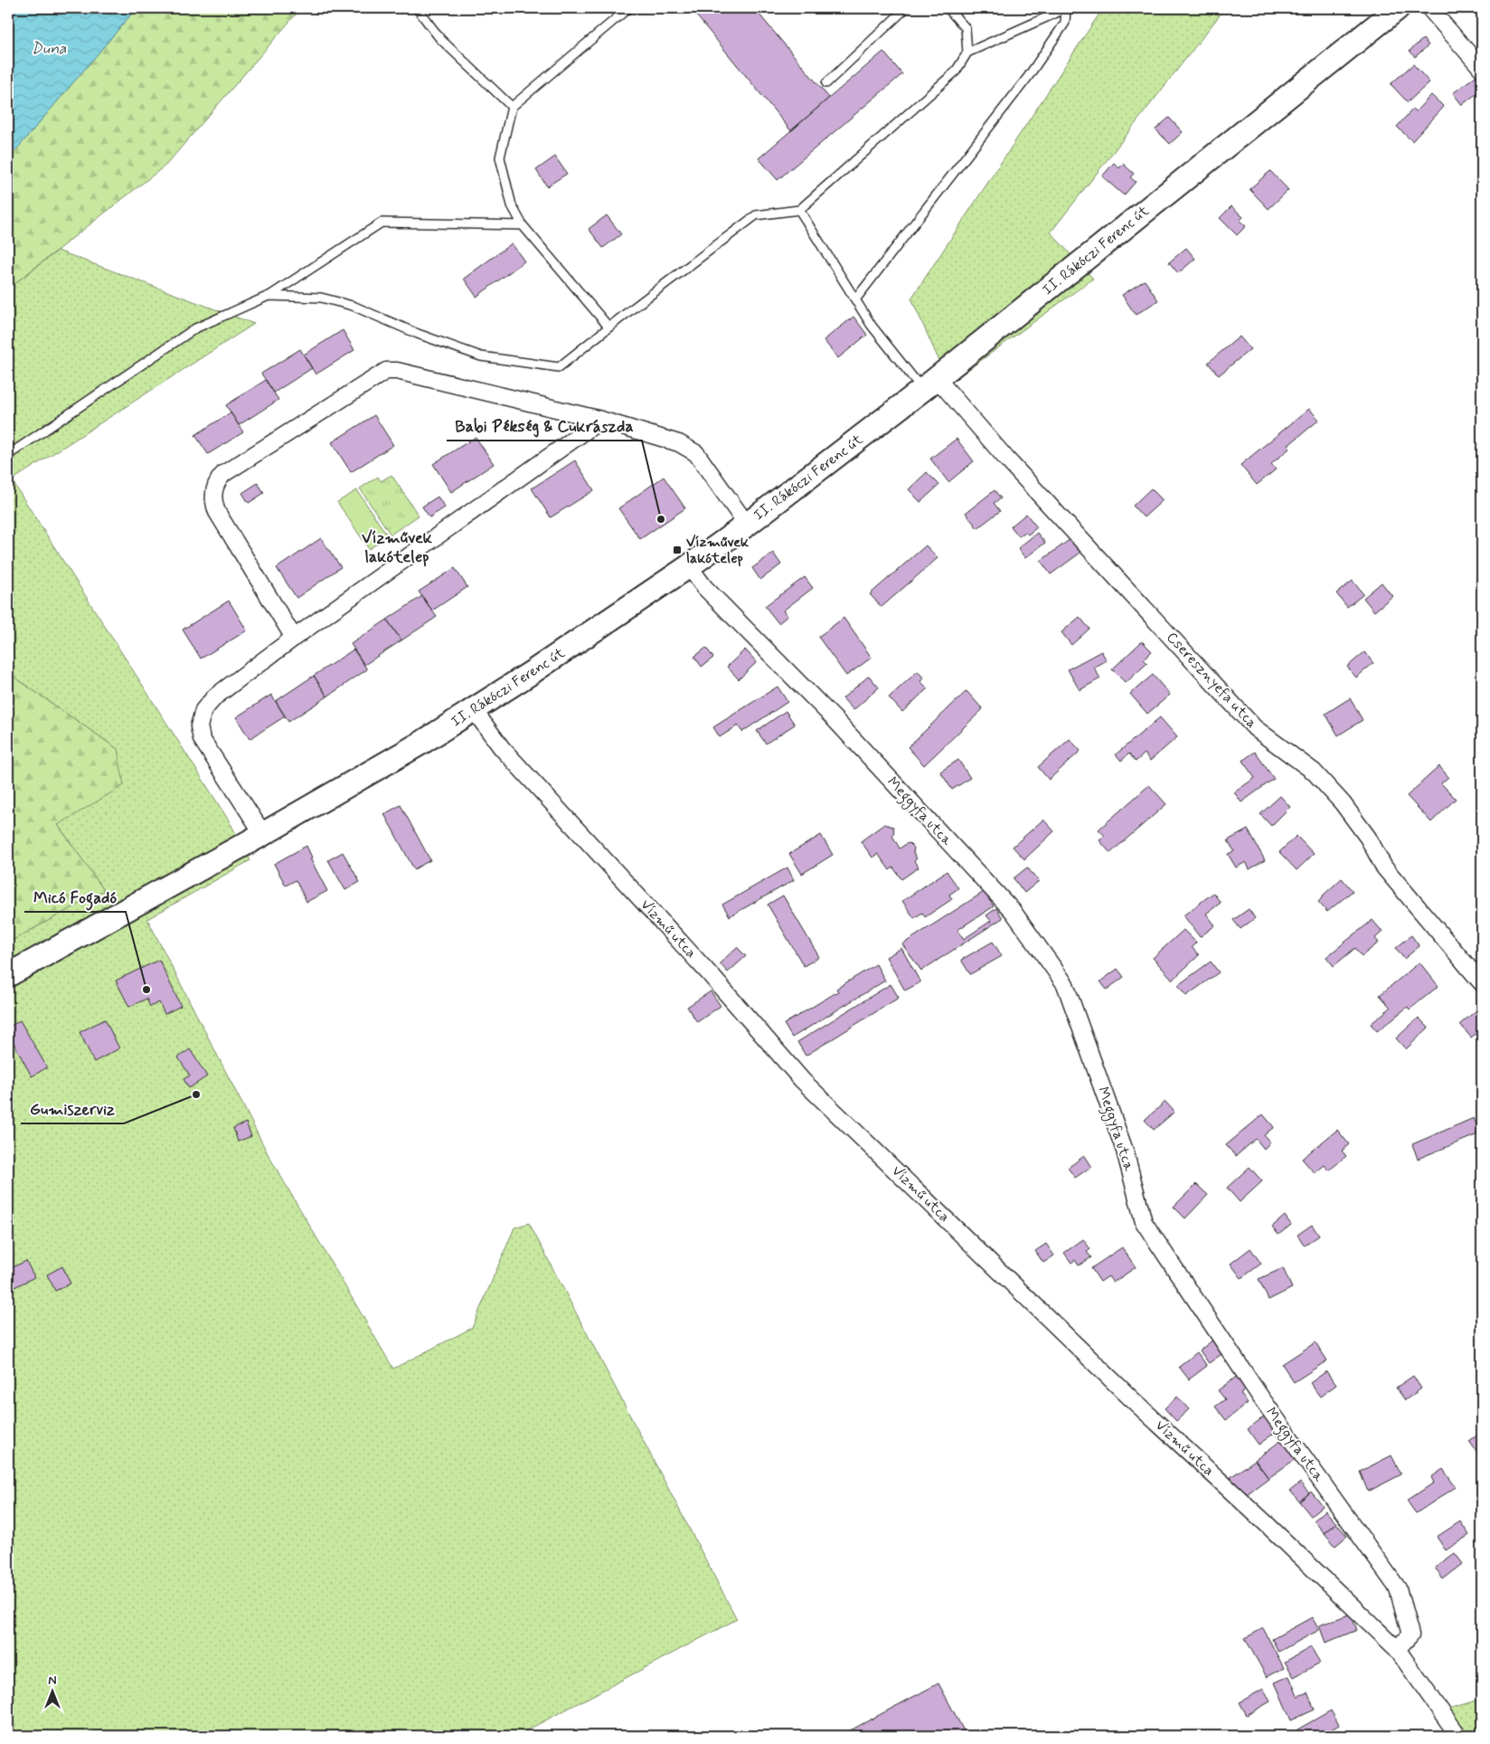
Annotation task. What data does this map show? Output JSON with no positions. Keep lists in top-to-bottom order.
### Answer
{
  "streets": {
    "main road": ["II. Rákóczi Ferenc út"],
    "street": ["Cseresznyefa utca", "Meggyfa utca", "Vízmű utca"]
  },
  "crossings": [
    ["II. Rákóczi Ferenc út", "Cseresznyefa utca"],
    ["II. Rákóczi Ferenc út", "Meggyfa utca"],
    ["II. Rákóczi Ferenc út", "Vízmű utca"],
    ["Meggyfa utca", "Vízmű utca"]
  ],
  "districts": ["Vízművek lakótelep"],
  "water": ["Duna"],
  "places": {
    "other": ["Babi Pékség & Cukrászda", "Micó Fogadó", "Gumiszerviz"],
    "transit": ["Vízművek lakótelep"]
  },
  "north": "top"
}
